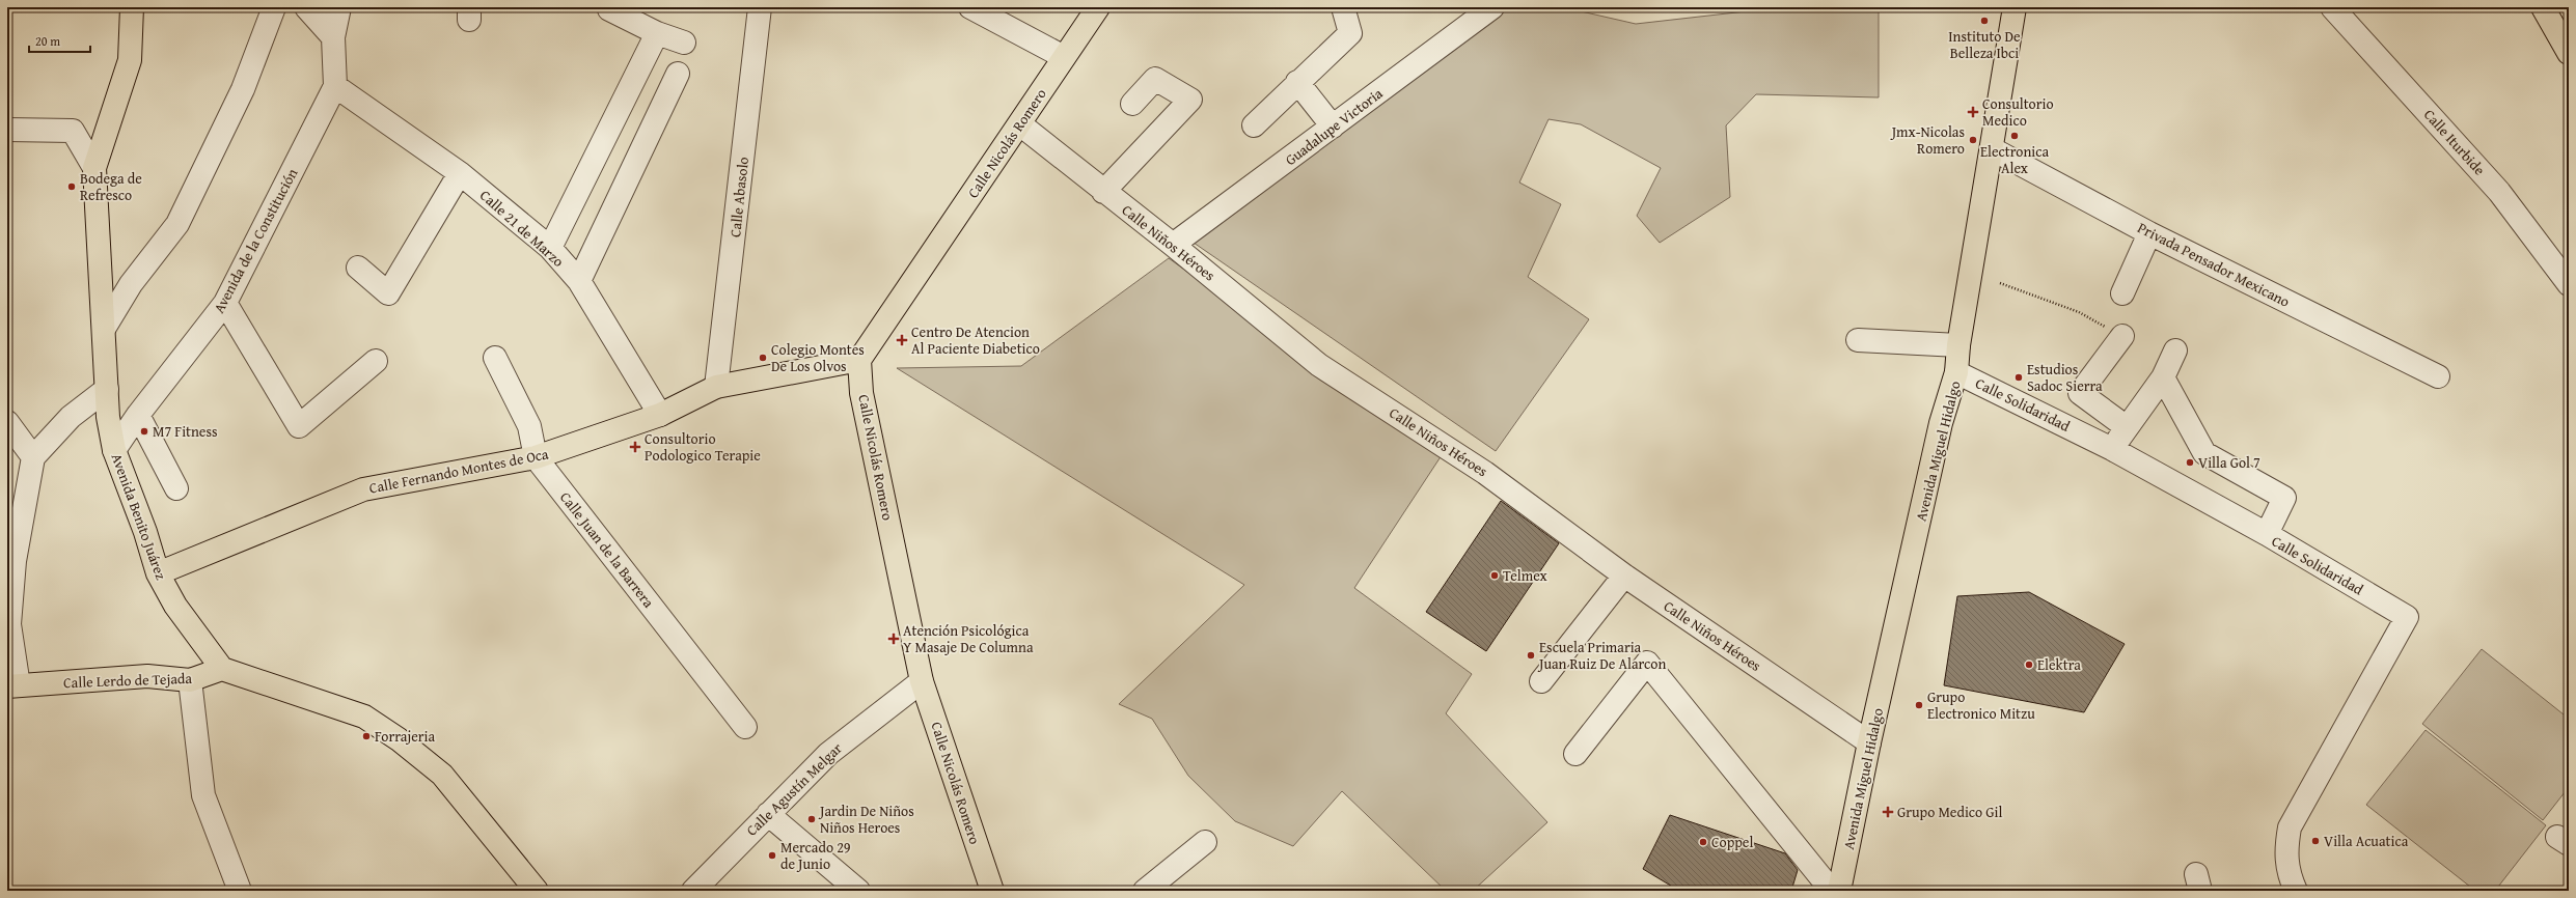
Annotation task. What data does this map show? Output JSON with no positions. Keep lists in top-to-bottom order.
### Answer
{
  "streets": {
    "main road": [
      "Calle Nicolás Romero",
      "Avenida Miguel Hidalgo",
      "Calle Fernando Montes de Oca",
      "Avenida Benito Juárez",
      "Calle Lerdo de Tejada"
    ],
    "street": [
      "Guadalupe Victoria",
      "Calle Iturbide",
      "Calle Abasolo",
      "Calle 21 de Marzo",
      "Avenida de la Constitución",
      "Calle Niños Héroes",
      "Privada Pensador Mexicano",
      "Calle Solidaridad",
      "Calle Juan de la Barrera",
      "Calle Agustín Melgar"
    ]
  },
  "crossings": [
    ["Guadalupe Victoria", "Calle Niños Héroes"],
    ["Calle Nicolás Romero", "Calle Niños Héroes"],
    ["Calle Nicolás Romero", "Calle Fernando Montes de Oca"],
    ["Calle Nicolás Romero", "Calle Agustín Melgar"],
    ["Calle Abasolo", "Calle Fernando Montes de Oca"],
    ["Calle 21 de Marzo", "Avenida de la Constitución"],
    ["Calle 21 de Marzo", "Calle Fernando Montes de Oca"],
    ["Avenida de la Constitución", "Avenida Benito Juárez"],
    ["Calle Niños Héroes", "Avenida Miguel Hidalgo"],
    ["Privada Pensador Mexicano", "Avenida Miguel Hidalgo"],
    ["Calle Solidaridad", "Avenida Miguel Hidalgo"],
    ["Calle Fernando Montes de Oca", "Avenida Benito Juárez"],
    ["Calle Fernando Montes de Oca", "Calle Juan de la Barrera"],
    ["Avenida Benito Juárez", "Calle Lerdo de Tejada"]
  ],
  "places": {
    "other": [
      "Instituto De Belleza Ibci",
      "Electronica Alex",
      "Jmx-Nicolas Romero",
      "Bodega de Refresco",
      "Colegio Montes De Los Olvos",
      "Estudios Sadoc Sierra",
      "M7 Fitness",
      "Villa Gol 7",
      "Telmex",
      "Escuela Primaria Juan Ruiz De Alarcon",
      "Elektra",
      "Grupo Electronico Mitzu",
      "Forrajeria",
      "Jardin De Niños Niños Heroes",
      "Villa Acuatica",
      "Coppel",
      "Mercado 29 de Junio"
    ],
    "health": [
      "Consultorio Medico",
      "Centro De Atencion Al Paciente Diabetico",
      "Consultorio Podologico Terapie",
      "Atención Psicológica Y Masaje De Columna",
      "Grupo Medico Gil"
    ]
  },
  "scale_bar": "20 m"
}
